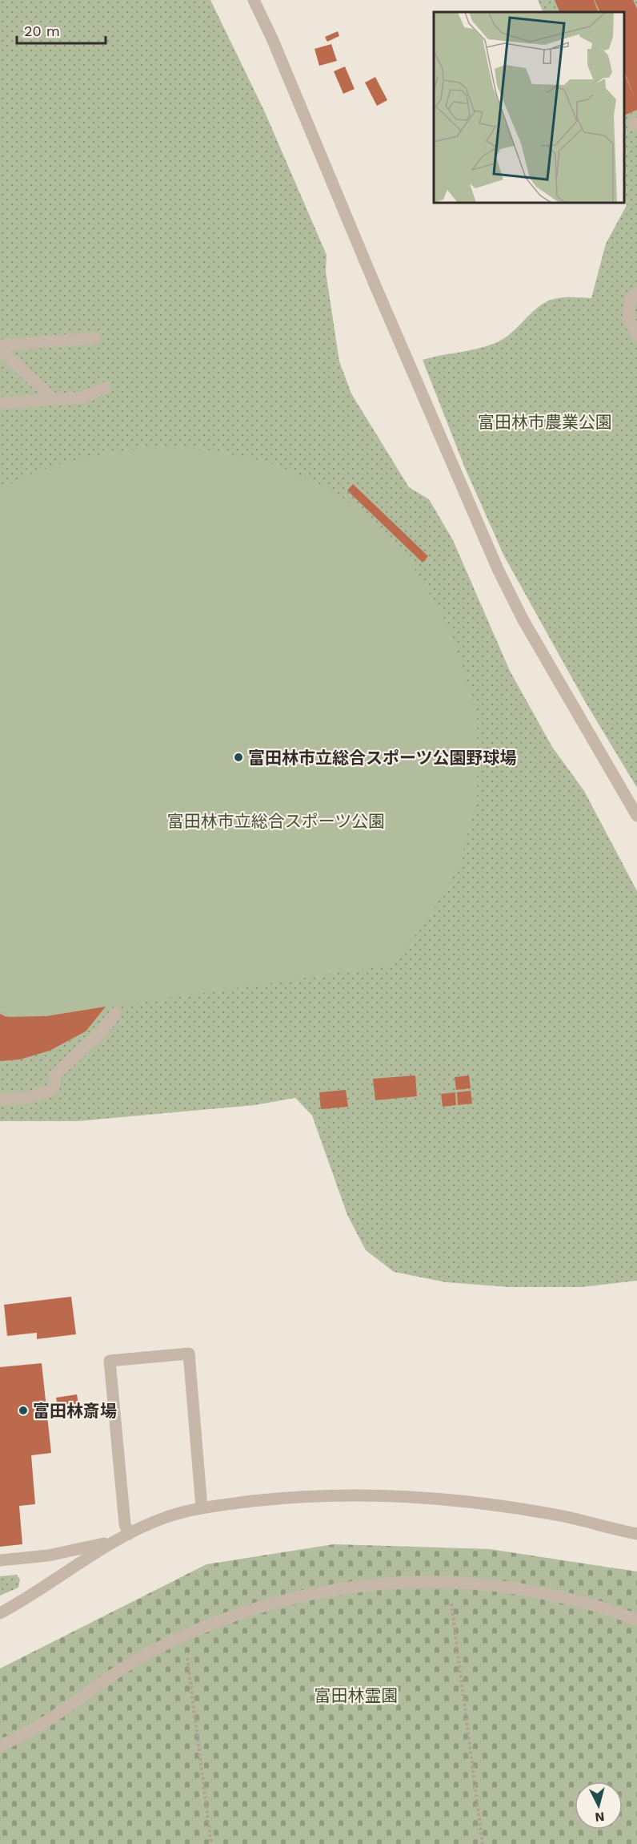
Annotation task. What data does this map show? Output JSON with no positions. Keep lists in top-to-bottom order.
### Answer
{
  "parks": ["富田林市農業公園", "富田林市立総合スポーツ公園", "富田林霊園"],
  "places": ["富田林市立総合スポーツ公園野球場", "富田林斎場"],
  "scale_bar": "20 m",
  "north": "bottom"
}
